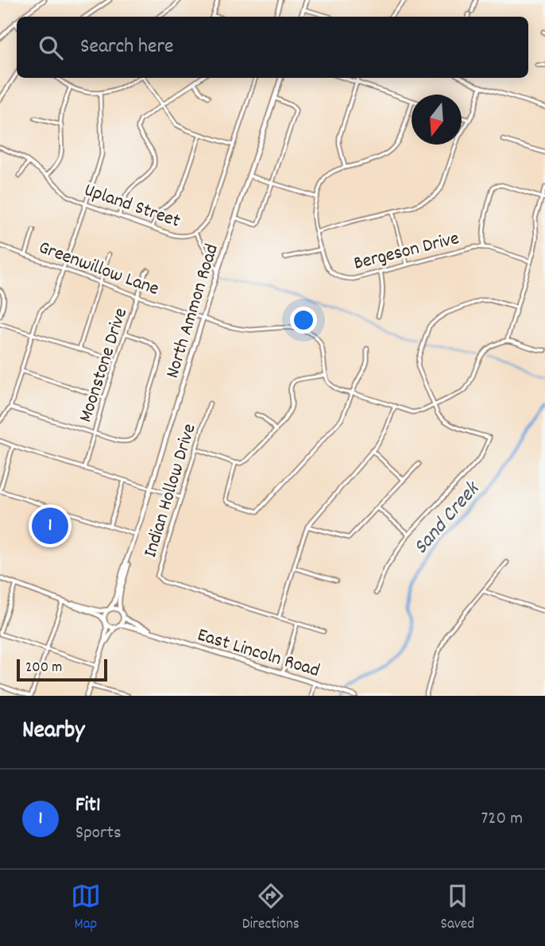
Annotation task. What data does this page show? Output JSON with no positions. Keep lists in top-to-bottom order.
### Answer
{
  "streets": {
    "main road": ["North Ammon Road", "East Lincoln Road"],
    "street": [
      "Upland Street",
      "Bergeson Drive",
      "Greenwillow Lane",
      "Moonstone Drive",
      "Indian Hollow Drive"
    ]
  },
  "crossings": [
    ["Upland Street", "North Ammon Road"],
    ["Greenwillow Lane", "North Ammon Road"],
    ["Greenwillow Lane", "Moonstone Drive"],
    ["North Ammon Road", "East Lincoln Road"]
  ],
  "water": ["Sand Creek"],
  "scale_bar": "200 m",
  "north": "bottom",
  "page": {
    "search": "Search here",
    "pins": "1",
    "scale": "200 m",
    "heading": "Nearby",
    "list": [
      {
        "mark": "1",
        "name": "Fit1",
        "note": "Sports",
        "value": "720 m"
      }
    ],
    "nav": ["Map", "Directions", "Saved"]
  }
}
